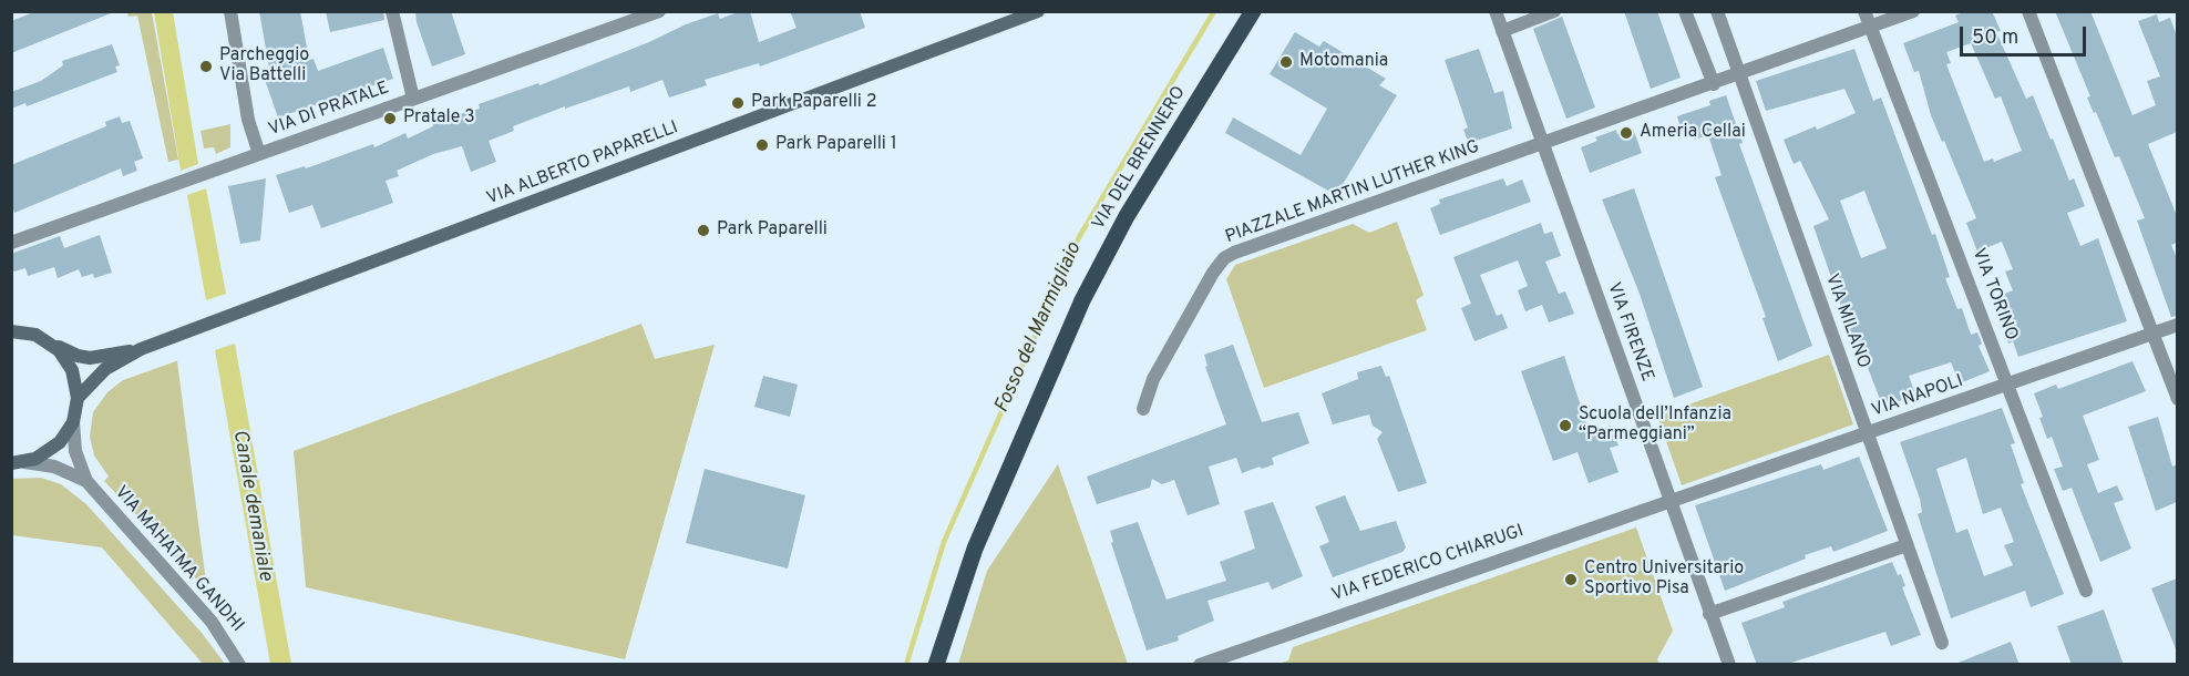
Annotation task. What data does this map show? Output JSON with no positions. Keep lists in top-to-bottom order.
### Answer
{
  "streets": {
    "main road": ["VIA DEL BRENNERO", "VIA ALBERTO PAPARELLI"],
    "street": [
      "VIA DI PRATALE",
      "PIAZZALE MARTIN LUTHER KING",
      "VIA TORINO",
      "VIA MILANO",
      "VIA FIRENZE",
      "VIA NAPOLI",
      "VIA MAHATMA GANDHI",
      "VIA FEDERICO CHIARUGI"
    ]
  },
  "crossings": [
    ["PIAZZALE MARTIN LUTHER KING", "VIA TORINO"],
    ["PIAZZALE MARTIN LUTHER KING", "VIA MILANO"],
    ["PIAZZALE MARTIN LUTHER KING", "VIA FIRENZE"],
    ["VIA TORINO", "VIA NAPOLI"],
    ["VIA MILANO", "VIA NAPOLI"],
    ["VIA FIRENZE", "VIA NAPOLI"],
    ["VIA FIRENZE", "VIA FEDERICO CHIARUGI"],
    ["VIA NAPOLI", "VIA FEDERICO CHIARUGI"]
  ],
  "water": ["Fosso del Marmigliaio", "Canale demaniale"],
  "places": [
    "Motomania",
    "Parcheggio Via Battelli",
    "Park Paparelli 2",
    "Pratale 3",
    "Ameria Cellai",
    "Park Paparelli 1",
    "Park Paparelli",
    "Scuola dell’Infanzia “Parmeggiani”",
    "Centro Universitario Sportivo Pisa"
  ],
  "scale_bar": "50 m"
}
